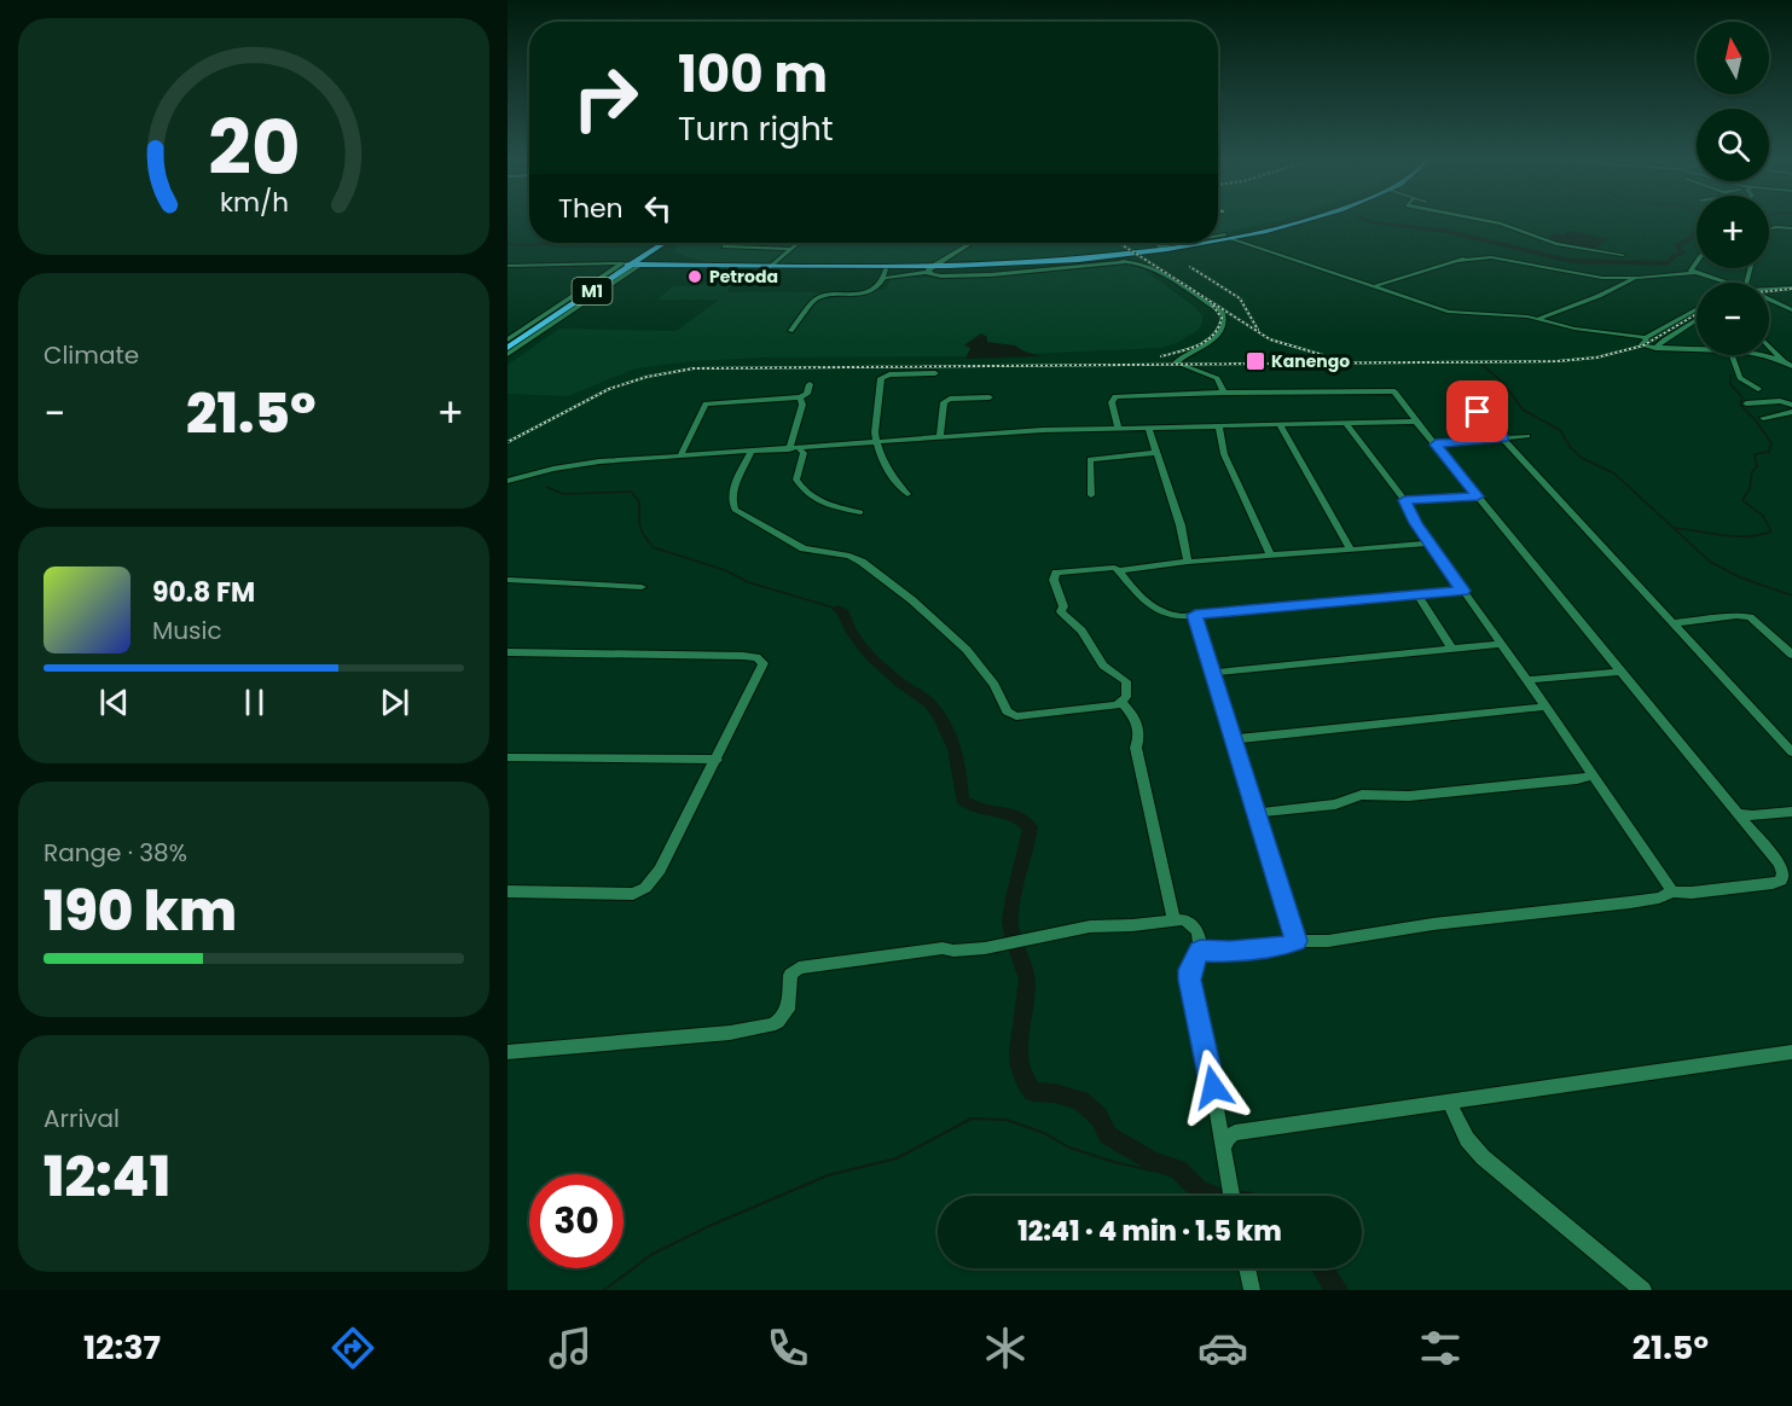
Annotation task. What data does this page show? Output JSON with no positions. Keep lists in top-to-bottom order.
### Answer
{
  "streets": {
    "highway": ["M1"]
  },
  "places": {
    "other": ["Petroda"],
    "transit": ["Kanengo"]
  },
  "north": "top",
  "page": {
    "map_buttons": ["+", "−"],
    "turn": ["100 m", "Turn right"],
    "then": "Then",
    "tile": [
      "Climate",
      ["Range · 38%", "190 km"],
      ["Arrival", "12:41"]
    ],
    "heat": ["−", "21.5°", "+"],
    "song": ["90.8 FM", "Music"],
    "limit": "30",
    "trip": "12:41 · 4 min · 1.5 km",
    "tabs": ["12:37", "21.5°"],
    "gauge": ["20", "km/h"]
  }
}
